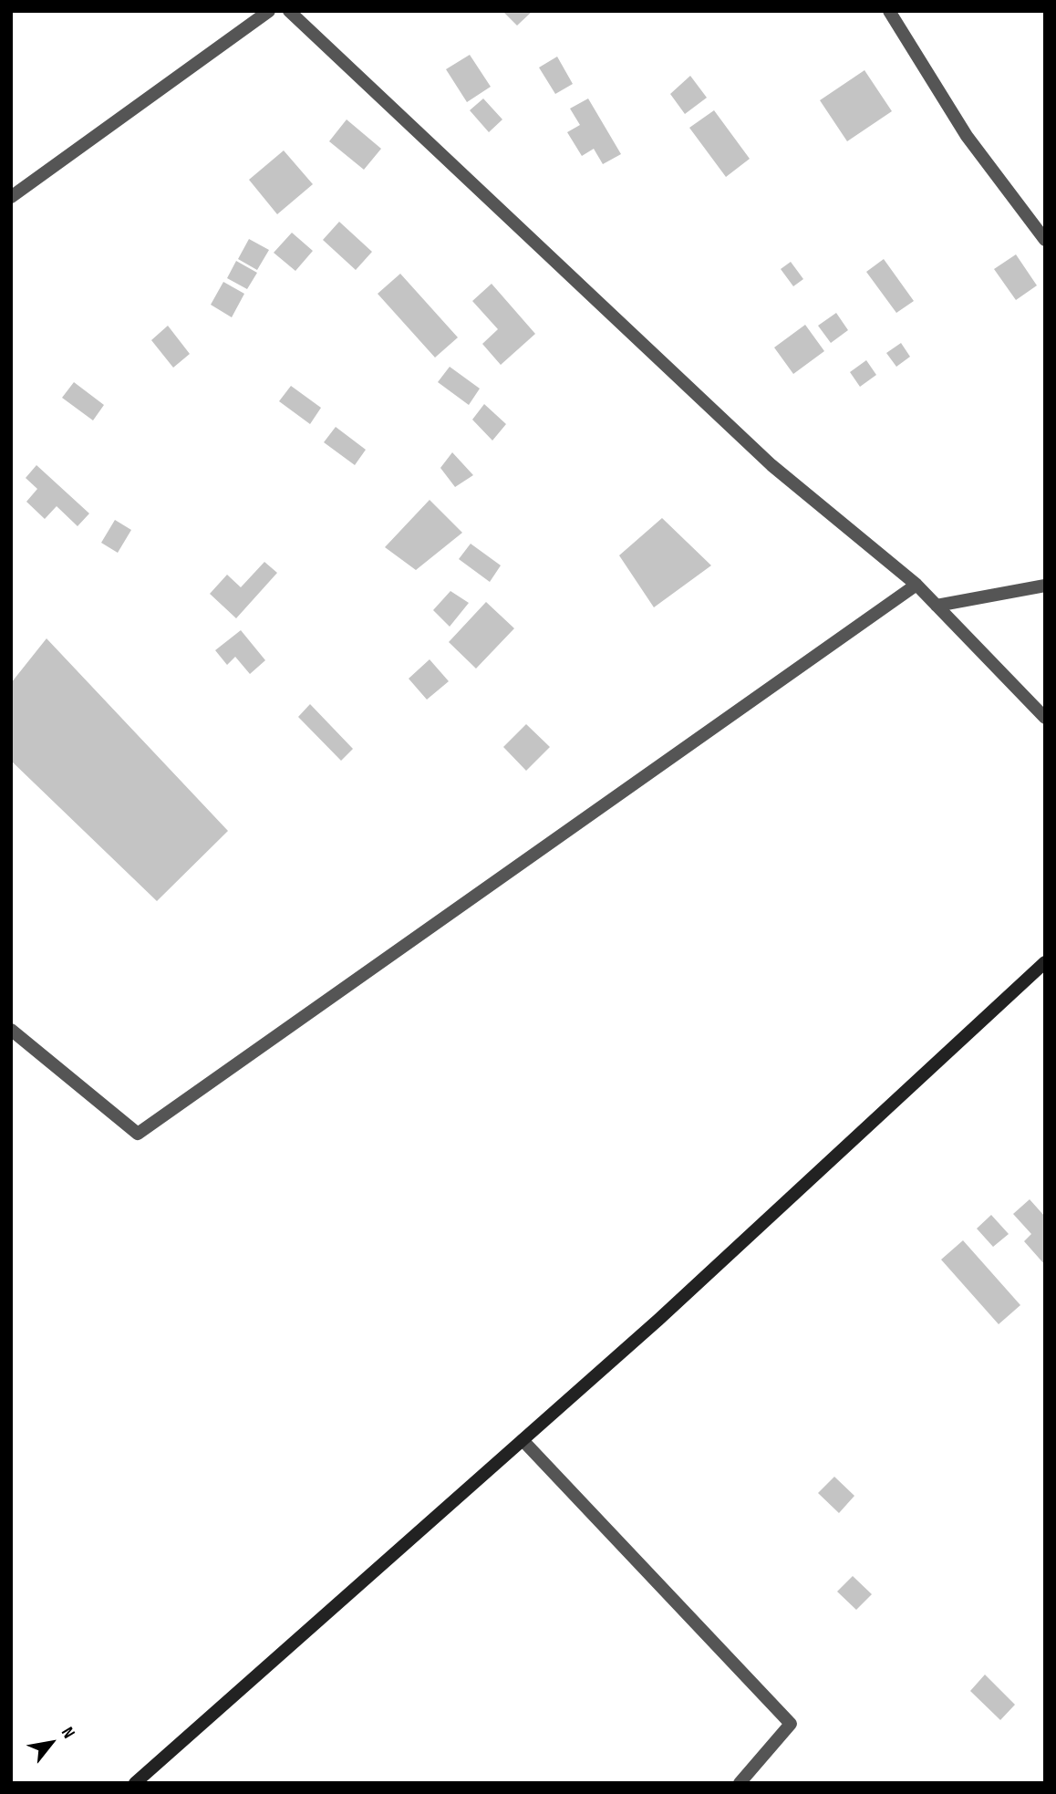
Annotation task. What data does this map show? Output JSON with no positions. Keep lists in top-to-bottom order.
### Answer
{
  "north": "top right"
}
